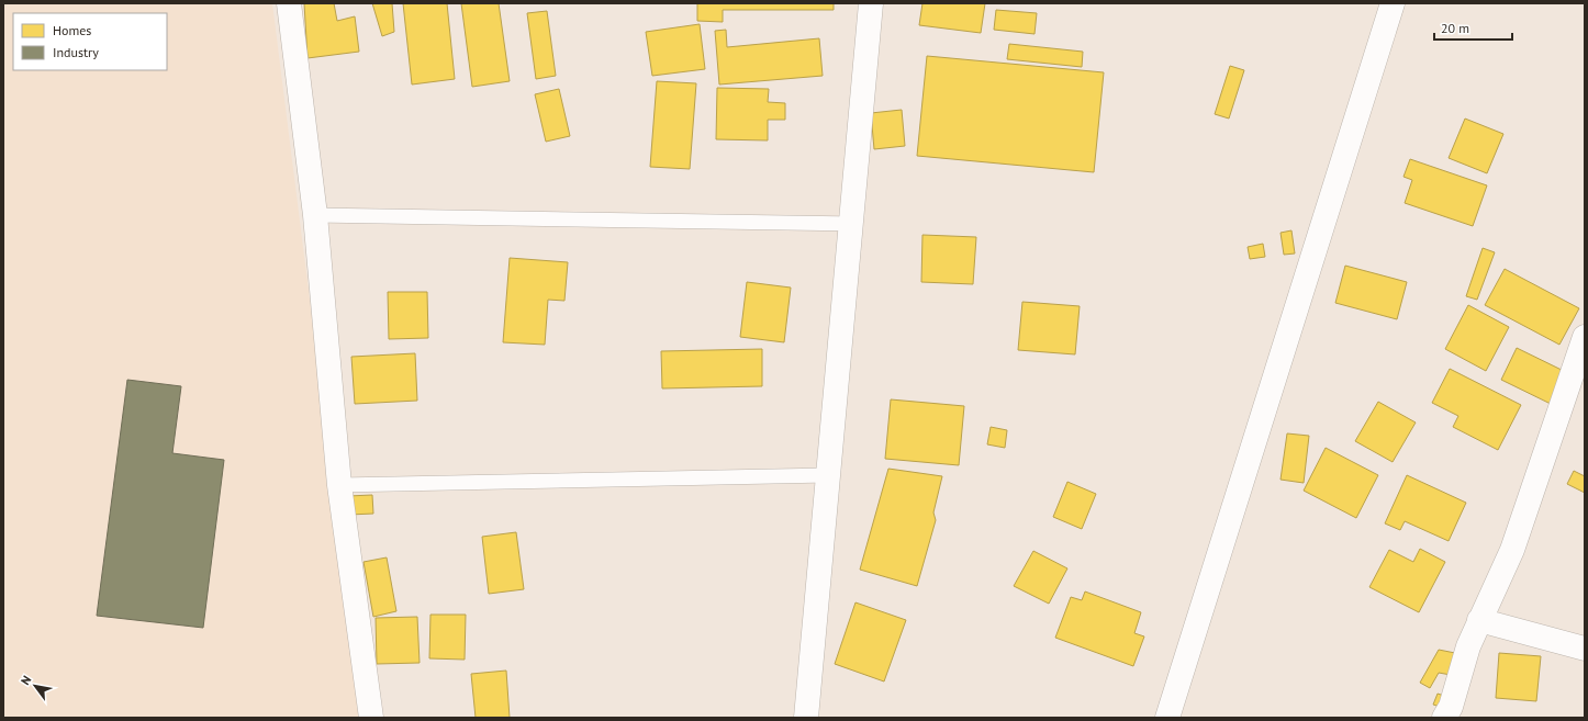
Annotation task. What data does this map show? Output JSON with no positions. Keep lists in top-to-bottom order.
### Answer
{
  "legend": ["Homes", "Industry"],
  "scale_bar": "20 m",
  "north": "top left"
}
